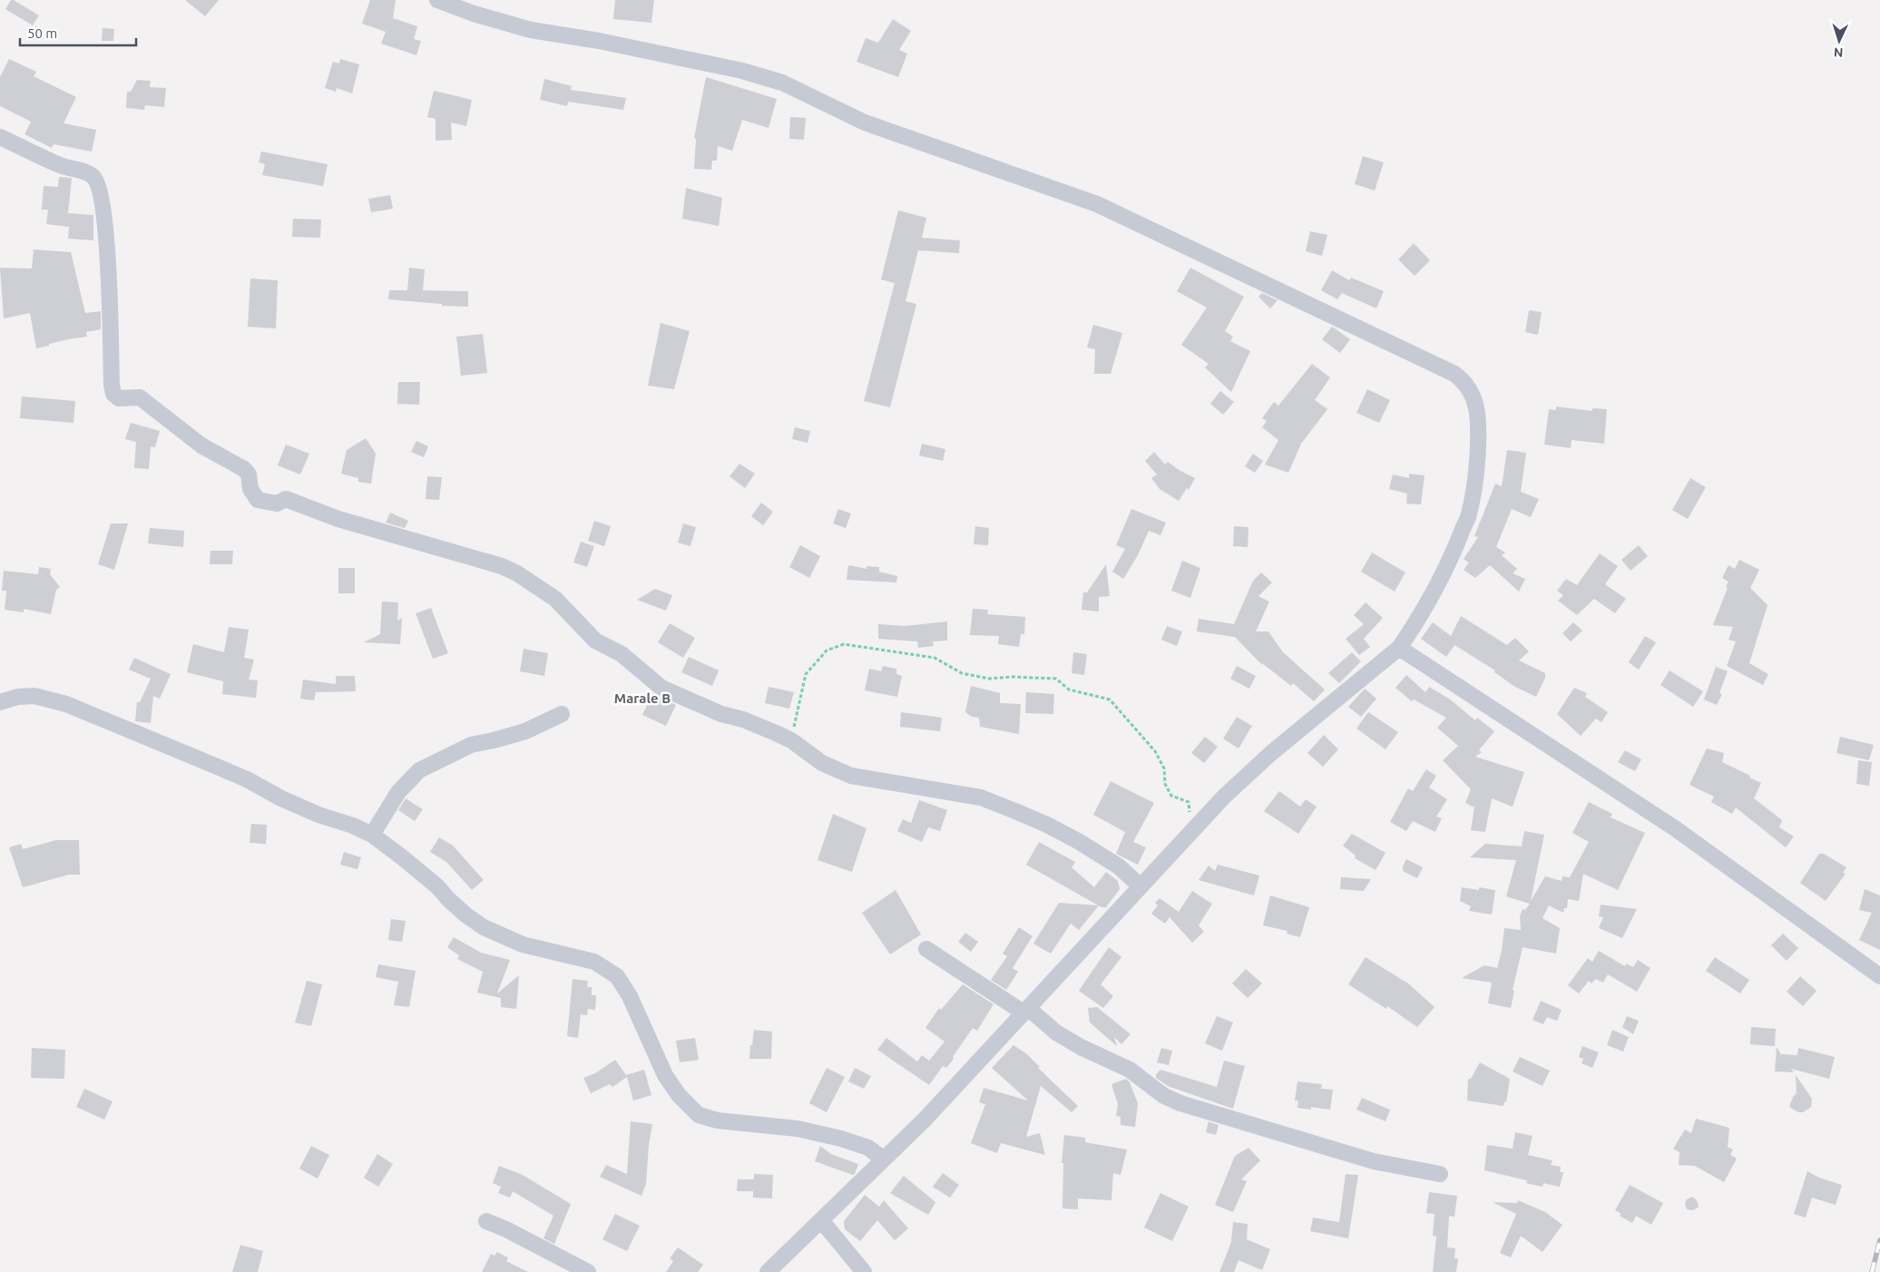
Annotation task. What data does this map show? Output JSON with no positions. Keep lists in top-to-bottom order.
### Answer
{
  "districts": ["Marale B"],
  "scale_bar": "50 m",
  "north": "bottom"
}
